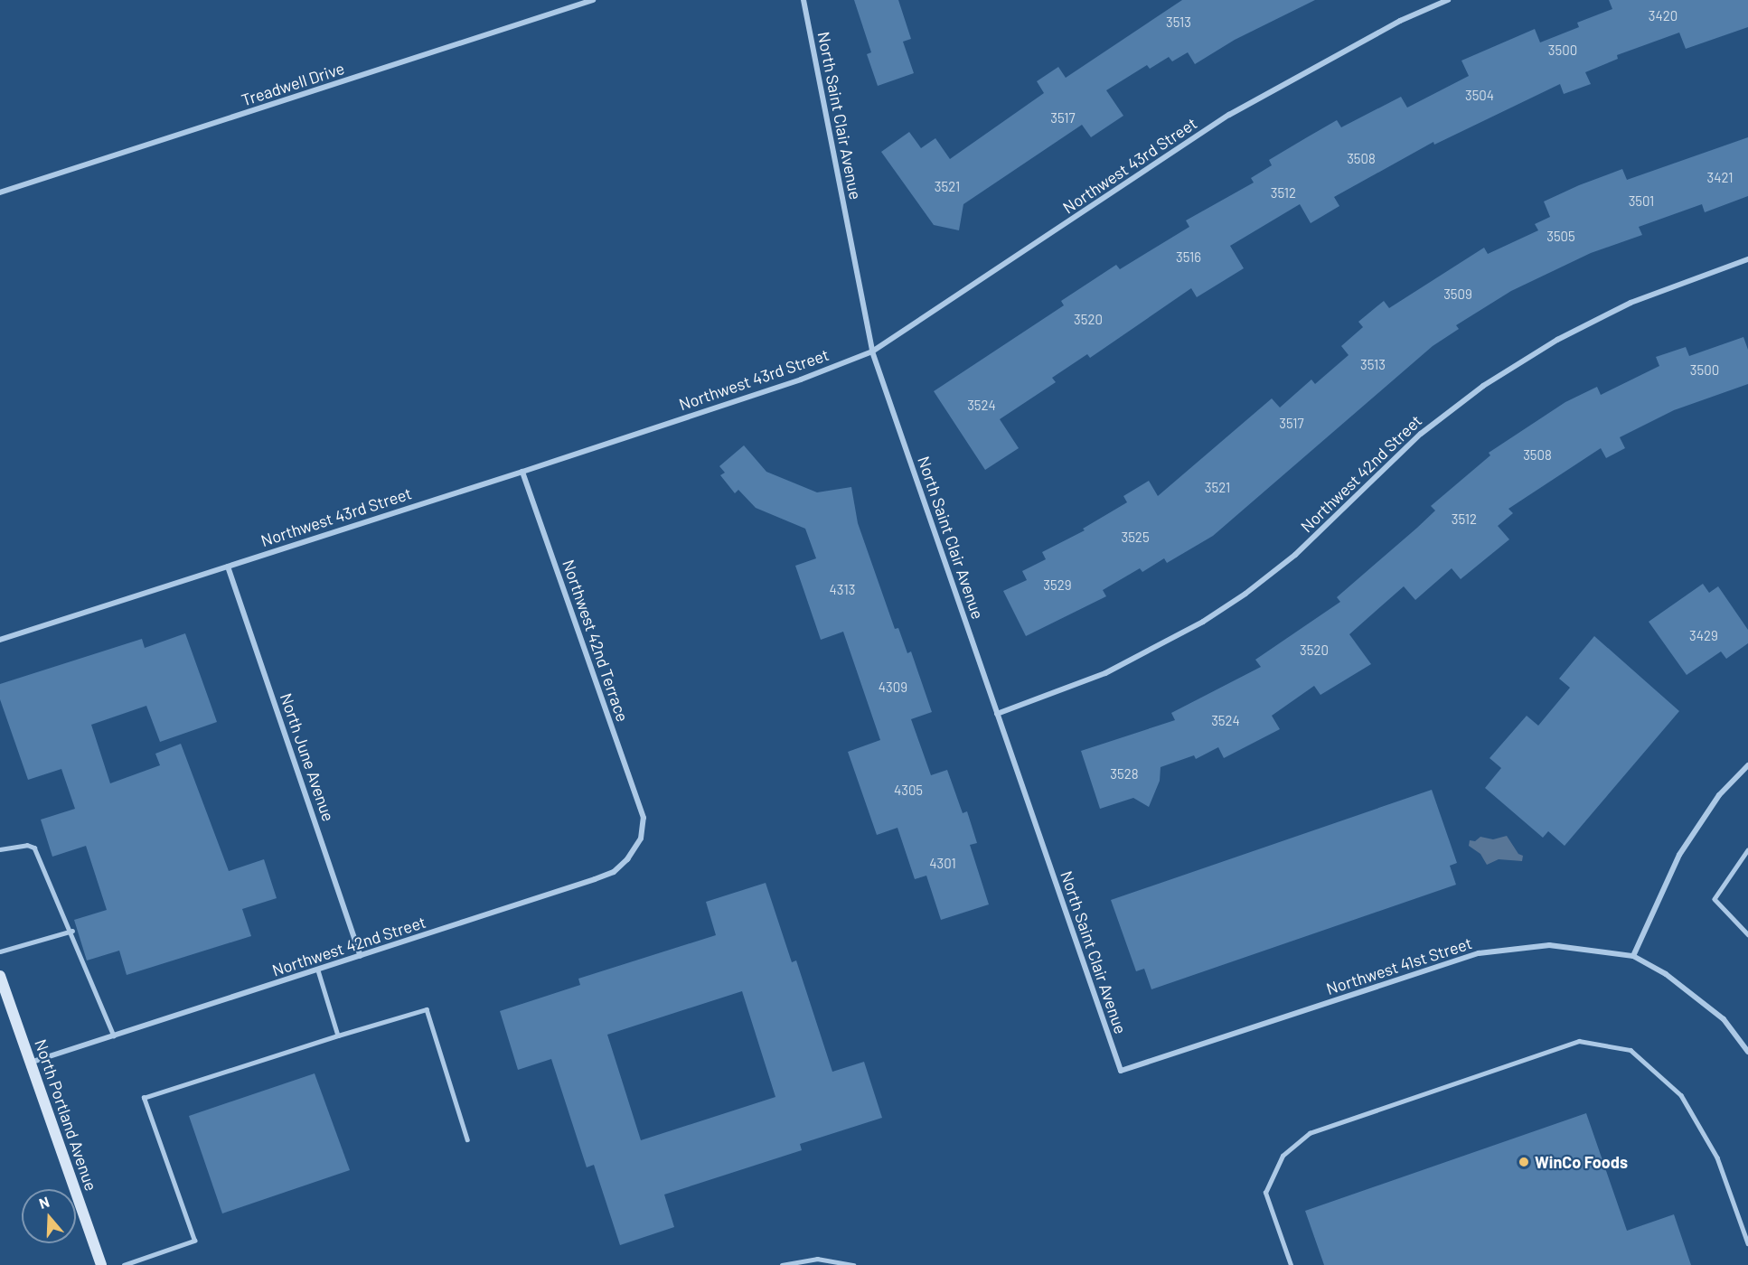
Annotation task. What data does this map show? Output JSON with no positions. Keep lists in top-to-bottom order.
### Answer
{
  "streets": {
    "main road": ["North Portland Avenue"],
    "street": [
      "Treadwell Drive",
      "North Saint Clair Avenue",
      "Northwest 43rd Street",
      "Northwest 42nd Street",
      "Northwest 42nd Terrace",
      "North June Avenue",
      "Northwest 41st Street"
    ]
  },
  "crossings": [
    ["North Saint Clair Avenue", "Northwest 43rd Street"],
    ["North Saint Clair Avenue", "Northwest 42nd Street"],
    ["North Saint Clair Avenue", "Northwest 41st Street"],
    ["Northwest 43rd Street", "Northwest 42nd Terrace"],
    ["Northwest 43rd Street", "North June Avenue"],
    ["Northwest 42nd Street", "Northwest 42nd Terrace"],
    ["Northwest 42nd Street", "North June Avenue"],
    ["Northwest 42nd Street", "North Portland Avenue"]
  ],
  "places": ["WinCo Foods"],
  "house_numbers": [
    "3420",
    "3513",
    "3500",
    "3504",
    "3517",
    "3508",
    "3421",
    "3521",
    "3512",
    "3501",
    "3505",
    "3516",
    "3509",
    "3520",
    "3513",
    "3500",
    "3524",
    "3517",
    "3508",
    "3521",
    "3512",
    "3525",
    "3529",
    "4313",
    "3429",
    "3520",
    "4309",
    "3524",
    "3528",
    "4305",
    "4301"
  ],
  "north": "top"
}
